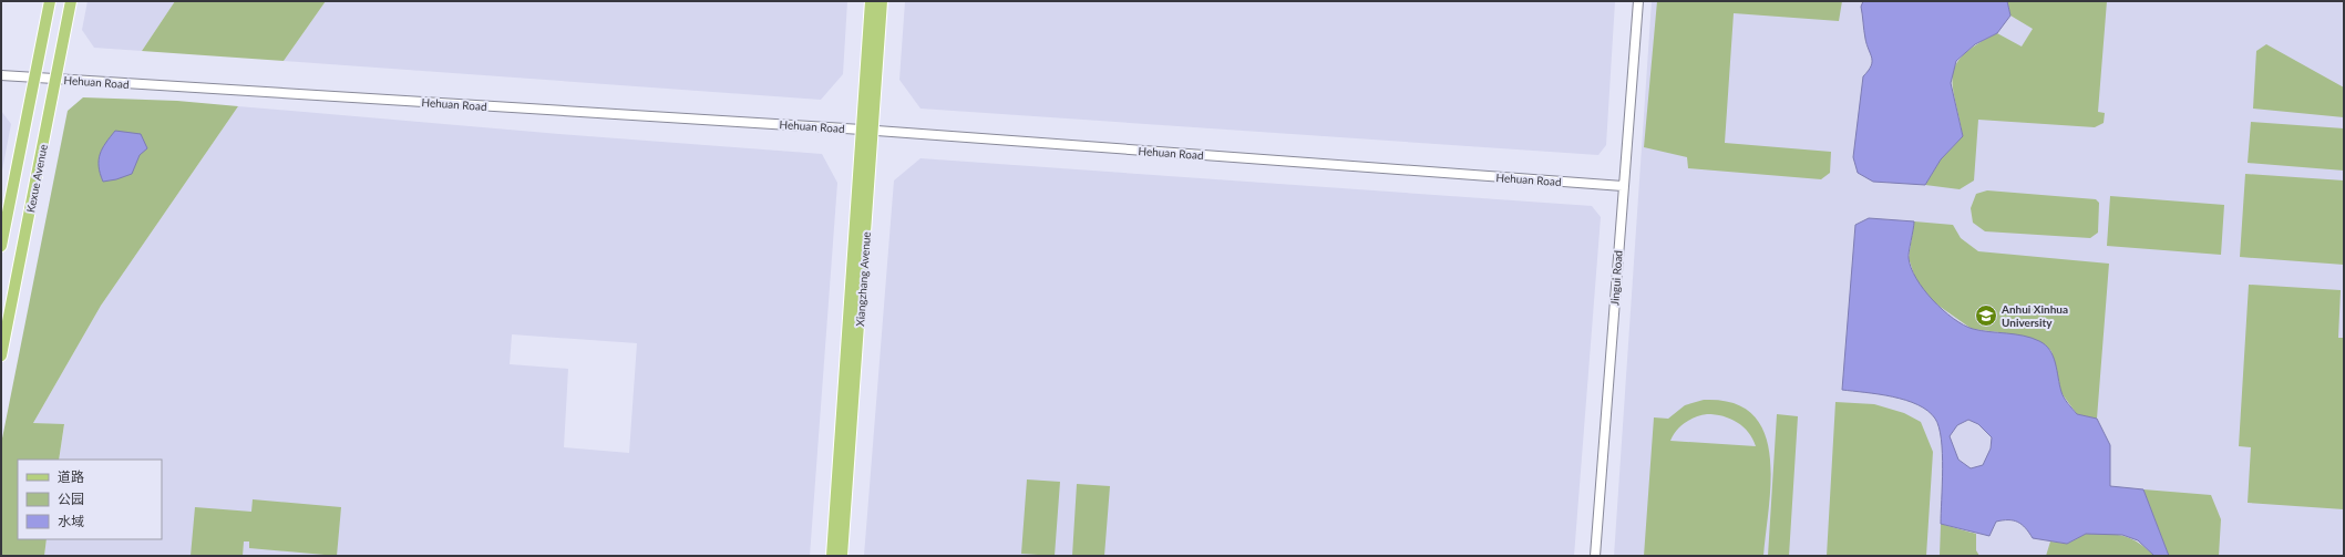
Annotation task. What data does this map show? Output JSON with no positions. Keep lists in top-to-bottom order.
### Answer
{
  "streets": {
    "main road": ["Kexue Avenue", "Xiangzhang Avenue"],
    "street": ["Hehuan Road", "Jingui Road"]
  },
  "crossings": [
    ["Hehuan Road", "Kexue Avenue"],
    ["Hehuan Road", "Jingui Road"],
    ["Hehuan Road", "Xiangzhang Avenue"]
  ],
  "places": {
    "school or university": ["Anhui Xinhua University"]
  },
  "legend": ["道路", "公园", "水域"]
}
